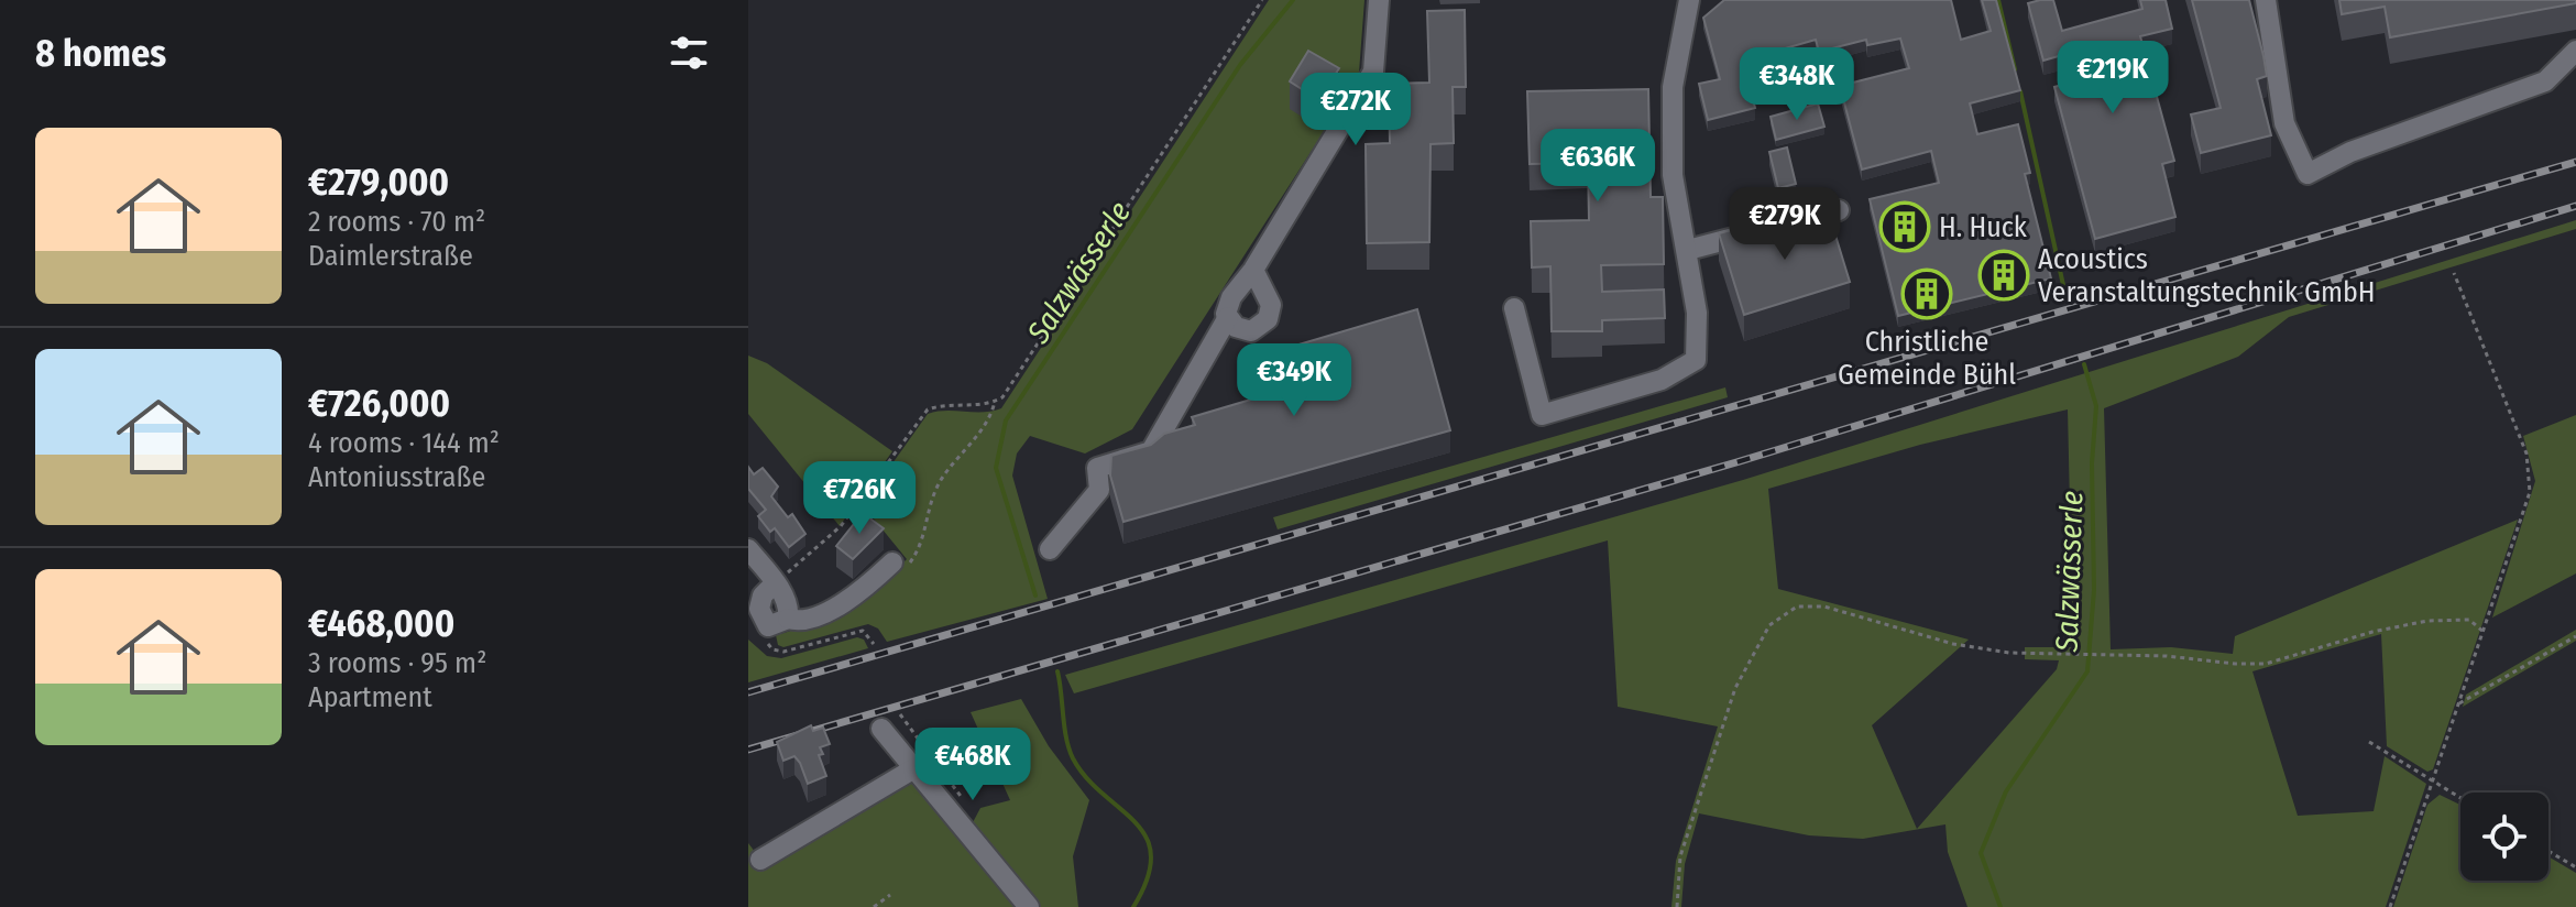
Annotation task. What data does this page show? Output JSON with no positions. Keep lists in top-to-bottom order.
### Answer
{
  "water": ["Salzwässerle"],
  "places": {
    "building": ["H. Huck", "Acoustics Veranstaltungstechnik GmbH", "Christliche Gemeinde Bühl"]
  },
  "page": {
    "heading": "8 homes",
    "price": [
      "€219K",
      "€348K",
      "€272K",
      "€636K",
      "€279K",
      "€349K",
      "€726K",
      "€468K"
    ],
    "list": [
      {
        "name": "€279,000",
        "note": "2 rooms · 70 m² · Daimlerstraße"
      },
      {
        "name": "€726,000",
        "note": "4 rooms · 144 m² · Antoniusstraße"
      },
      {
        "name": "€468,000",
        "note": "3 rooms · 95 m² · Apartment"
      }
    ]
  }
}
